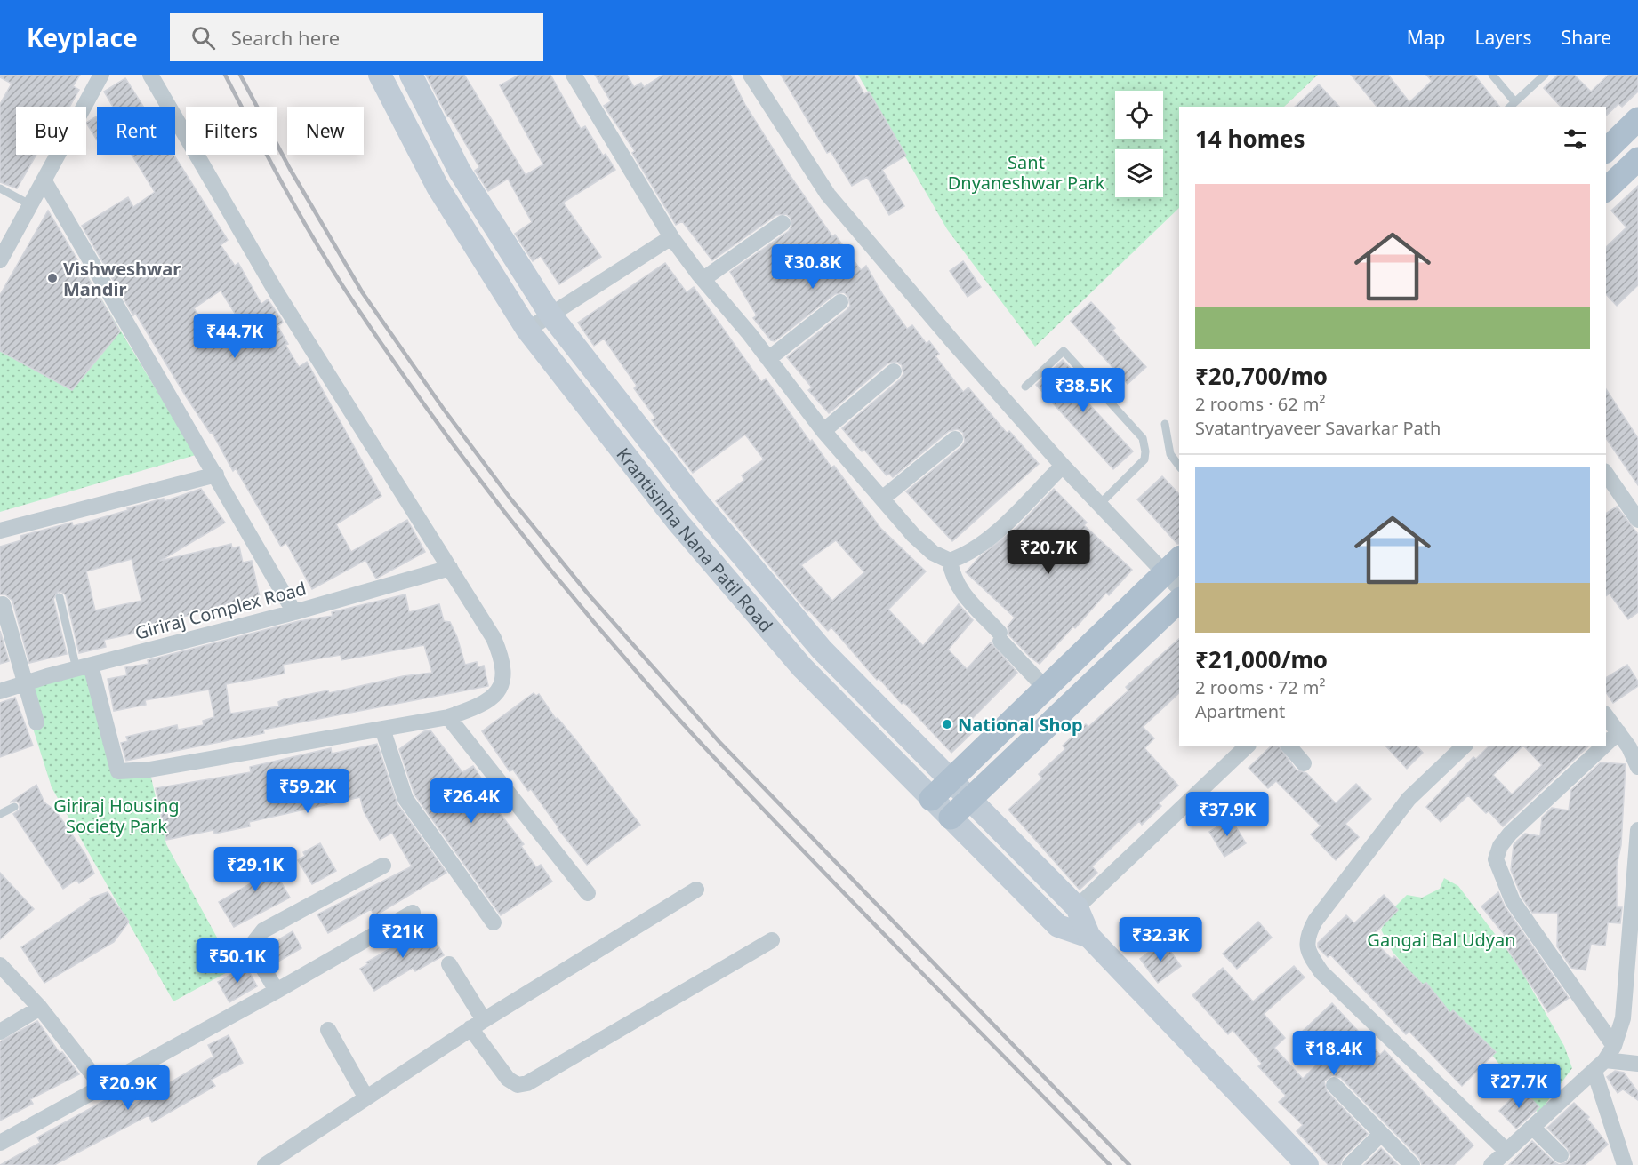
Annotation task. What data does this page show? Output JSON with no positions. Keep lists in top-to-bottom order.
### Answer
{
  "streets": {
    "main road": ["Krantisinha Nana Patil Road"],
    "street": ["Giriraj Complex Road"]
  },
  "parks": ["Sant Dnyaneshwar Park", "Giriraj Housing Society Park", "Gangai Bal Udyan"],
  "places": ["Vishweshwar Mandir", "National Shop"],
  "page": {
    "header": "Keyplace",
    "search": "Search here",
    "nav": ["Map", "Layers", "Share"],
    "chip": [
      "Buy",
      "Rent",
      "Filters",
      "New"
    ],
    "heading": "14 homes",
    "list": [
      {
        "name": "₹20,700/mo",
        "note": "2 rooms · 62 m² · Svatantryaveer Savarkar Path"
      },
      {
        "name": "₹21,000/mo",
        "note": "2 rooms · 72 m² · Apartment"
      }
    ],
    "price": [
      "₹30.8K",
      "₹44.7K",
      "₹38.5K",
      "₹20.7K",
      "₹59.2K",
      "₹26.4K",
      "₹37.9K",
      "₹29.1K",
      "₹21K",
      "₹32.3K",
      "₹50.1K",
      "₹18.4K",
      "₹27.7K",
      "₹20.9K"
    ]
  }
}
